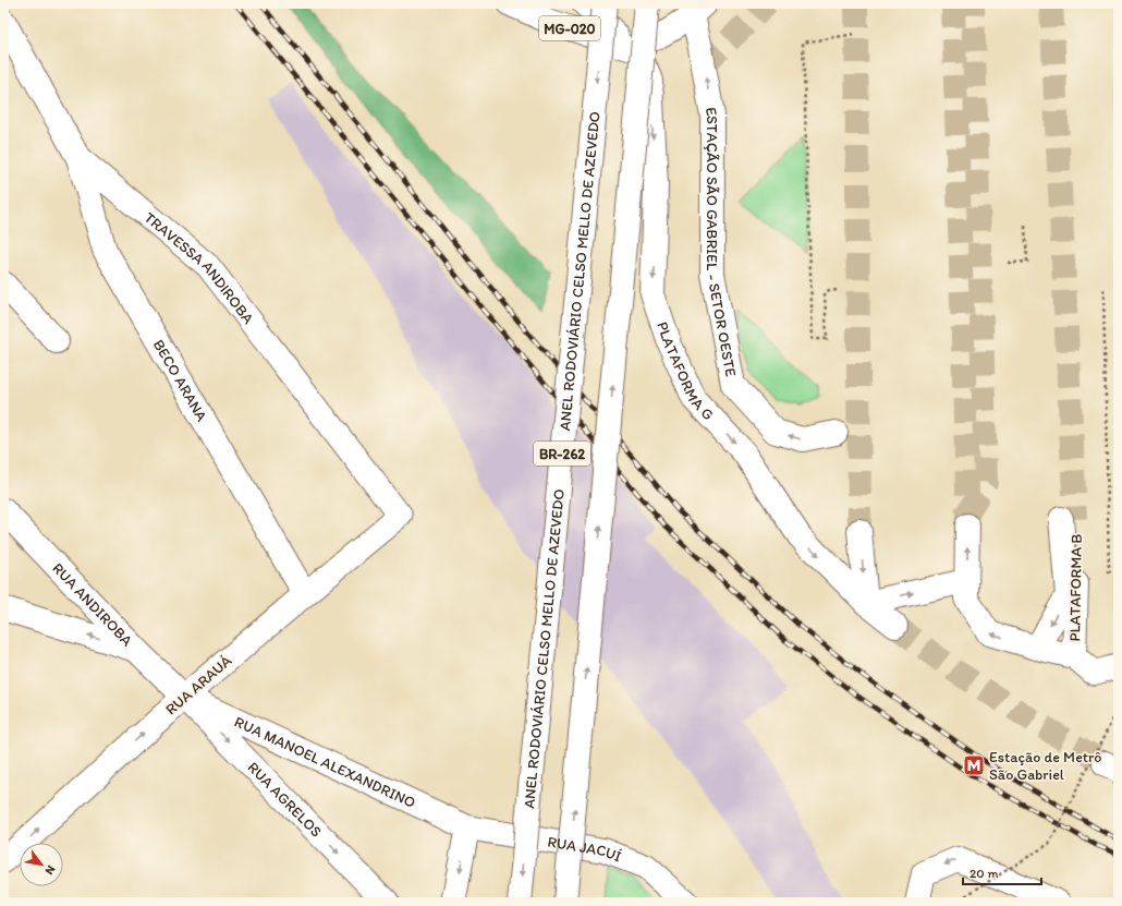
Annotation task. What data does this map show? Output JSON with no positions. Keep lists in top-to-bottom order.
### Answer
{
  "streets": {
    "main road": [
      "MG-020",
      "ESTAÇÃO SÃO GABRIEL - SETOR OESTE",
      "TRAVESSA ANDIROBA",
      "ANEL RODOVIÁRIO CELSO MELLO DE AZEVEDO",
      "PLATAFORMA G",
      "BECO ARANA",
      "BR-262",
      "PLATAFORMA B",
      "RUA ANDIROBA",
      "RUA ARAUÁ",
      "RUA MANOEL ALEXANDRINO",
      "RUA AGRELOS",
      "RUA JACUÍ"
    ]
  },
  "crossings": [
    ["MG-020", "PLATAFORMA G"],
    ["TRAVESSA ANDIROBA", "BECO ARANA"],
    ["TRAVESSA ANDIROBA", "RUA ARAUÁ"],
    ["BECO ARANA", "RUA ARAUÁ"],
    ["RUA ANDIROBA", "RUA ARAUÁ"],
    ["RUA ANDIROBA", "RUA MANOEL ALEXANDRINO"],
    ["RUA ANDIROBA", "RUA AGRELOS"],
    ["RUA ARAUÁ", "RUA MANOEL ALEXANDRINO"],
    ["RUA ARAUÁ", "RUA AGRELOS"],
    ["RUA MANOEL ALEXANDRINO", "RUA AGRELOS"],
    ["RUA MANOEL ALEXANDRINO", "RUA JACUÍ"]
  ],
  "one_way": ["PLATAFORMA G", "RUA ARAUÁ", "RUA AGRELOS"],
  "places": {
    "metro station": ["Estação de Metrô São Gabriel"]
  },
  "scale_bar": "20 m",
  "north": "bottom right"
}
